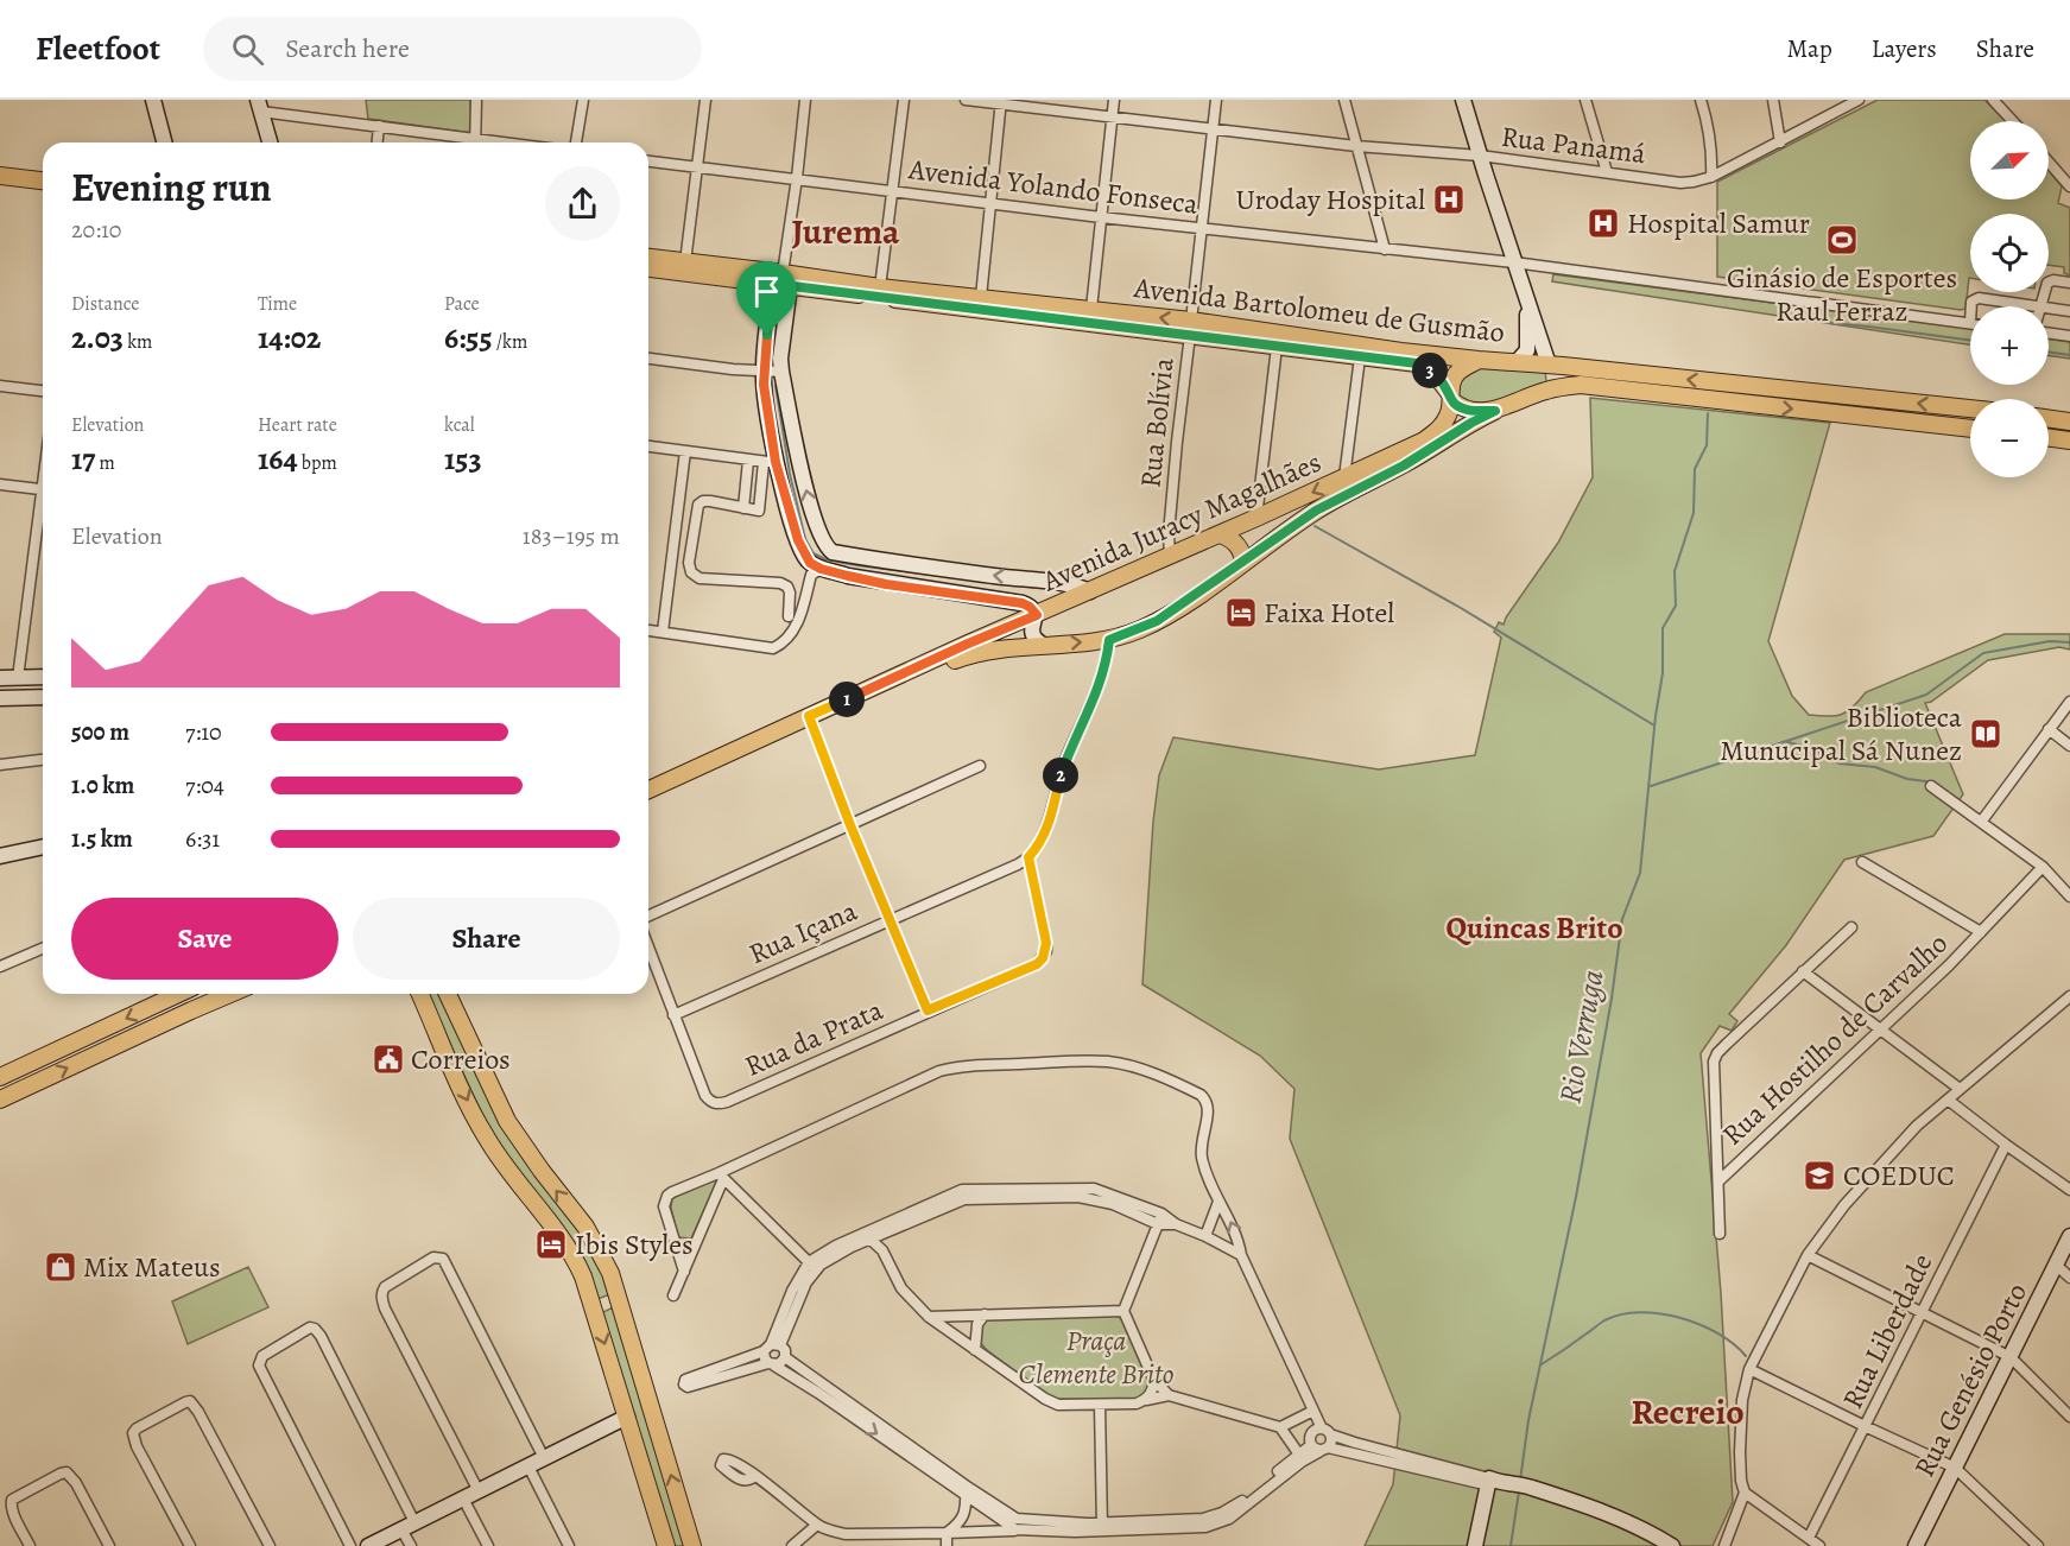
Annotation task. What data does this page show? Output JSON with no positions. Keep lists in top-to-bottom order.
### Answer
{
  "streets": {
    "main road": ["Avenida Bartolomeu de Gusmão", "Avenida Juracy Magalhães"],
    "street": [
      "Rua Panamá",
      "Avenida Yolando Fonseca",
      "Rua Bolívia",
      "Rua Içana",
      "Rua da Prata",
      "Rua Hostilho de Carvalho",
      "Rua Liberdade",
      "Rua Genésio Porto"
    ]
  },
  "crossings": [
    ["Rua Panamá", "Rua Bolívia"],
    ["Avenida Yolando Fonseca", "Rua Bolívia"],
    ["Avenida Bartolomeu de Gusmão", "Rua Bolívia"],
    ["Avenida Bartolomeu de Gusmão", "Avenida Juracy Magalhães"],
    ["Rua Bolívia", "Avenida Juracy Magalhães"],
    ["Rua Içana", "Rua da Prata"]
  ],
  "districts": ["Jurema", "Quincas Brito", "Recreio"],
  "water": ["Rio Verruga"],
  "parks": ["Praça Clemente Brito"],
  "places": {
    "hospital": ["Uroday Hospital", "Hospital Samur"],
    "sports": ["Ginásio de Esportes Raul Ferraz"],
    "hotel": ["Faixa Hotel", "Ibis Styles"],
    "library": ["Biblioteca Munucipal Sá Nunez"],
    "public building": ["Correios"],
    "school or university": ["COEDUC"],
    "shop": ["Mix Mateus"]
  },
  "north": "top right",
  "page": {
    "header": "Fleetfoot",
    "search": "Search here",
    "nav": ["Map", "Layers", "Share"],
    "map_buttons": ["+", "−"],
    "heading": ["Evening run", "20:10"],
    "stats": [
      ["Distance", "2.03 km"],
      ["Time", "14:02"],
      ["Pace", "6:55 /km"],
      ["Elevation", "17 m"],
      ["Heart rate", "164 bpm"],
      ["kcal", "153"]
    ],
    "pins": ["3", "1", "2"],
    "chart": ["Elevation", "183–195 m"],
    "list": [
      {
        "name": "500 m",
        "note": "7:10"
      },
      {
        "name": "1.0 km",
        "note": "7:04"
      },
      {
        "name": "1.5 km",
        "note": "6:31"
      }
    ],
    "buttons": ["Save", "Share"]
  }
}
